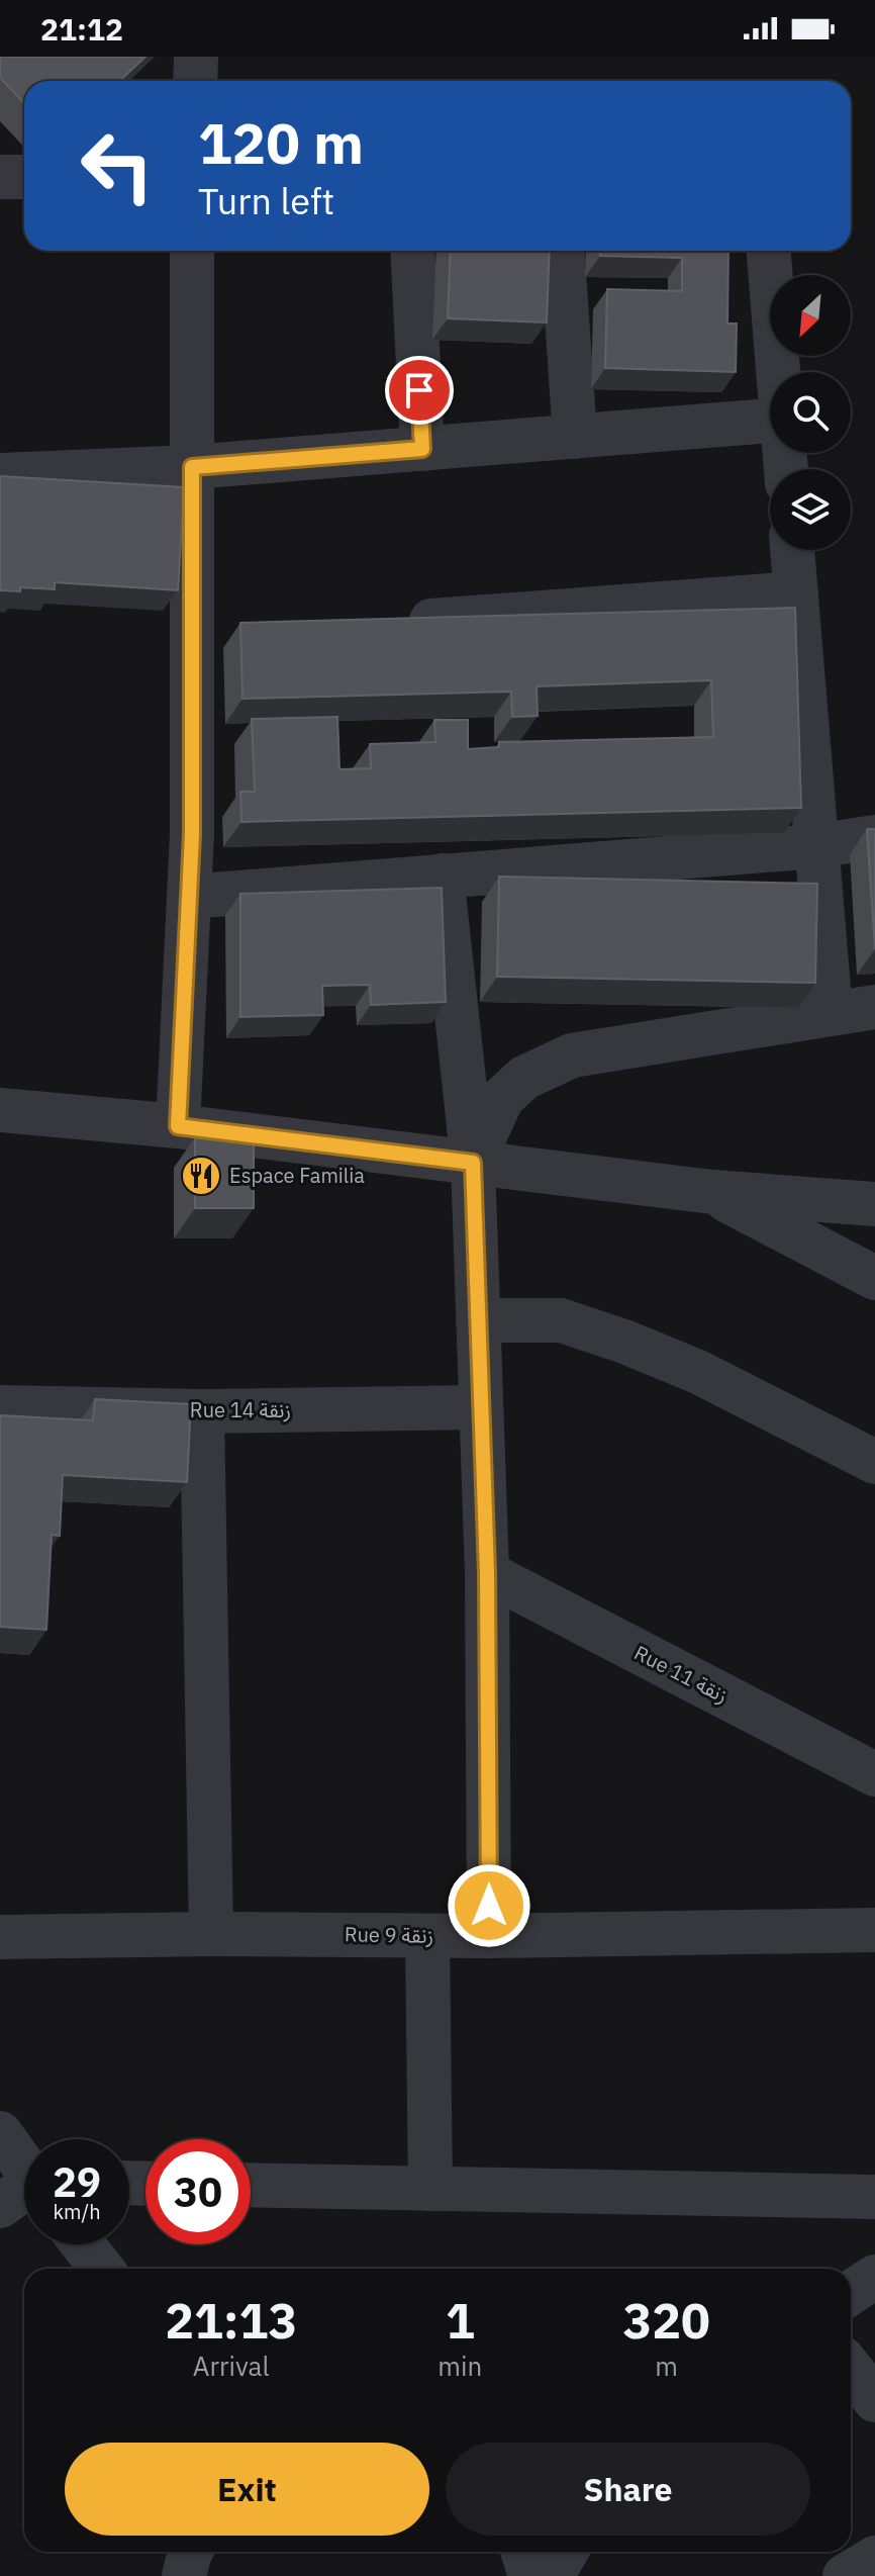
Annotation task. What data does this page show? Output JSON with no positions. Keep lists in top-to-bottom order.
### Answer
{
  "streets": {
    "street": ["Rue 14 زنقة", "Rue 11 زنقة", "Rue 9 زنقة"]
  },
  "places": {
    "restaurant": ["Espace Familia"]
  },
  "north": "bottom left",
  "page": {
    "status": "21:12",
    "turn": ["120 m", "Turn left"],
    "speed": "29 km/h",
    "limit": "30",
    "eta": [
      "21:13",
      "Arrival",
      "1",
      "min",
      "320",
      "m"
    ],
    "buttons": ["Exit", "Share"]
  }
}
